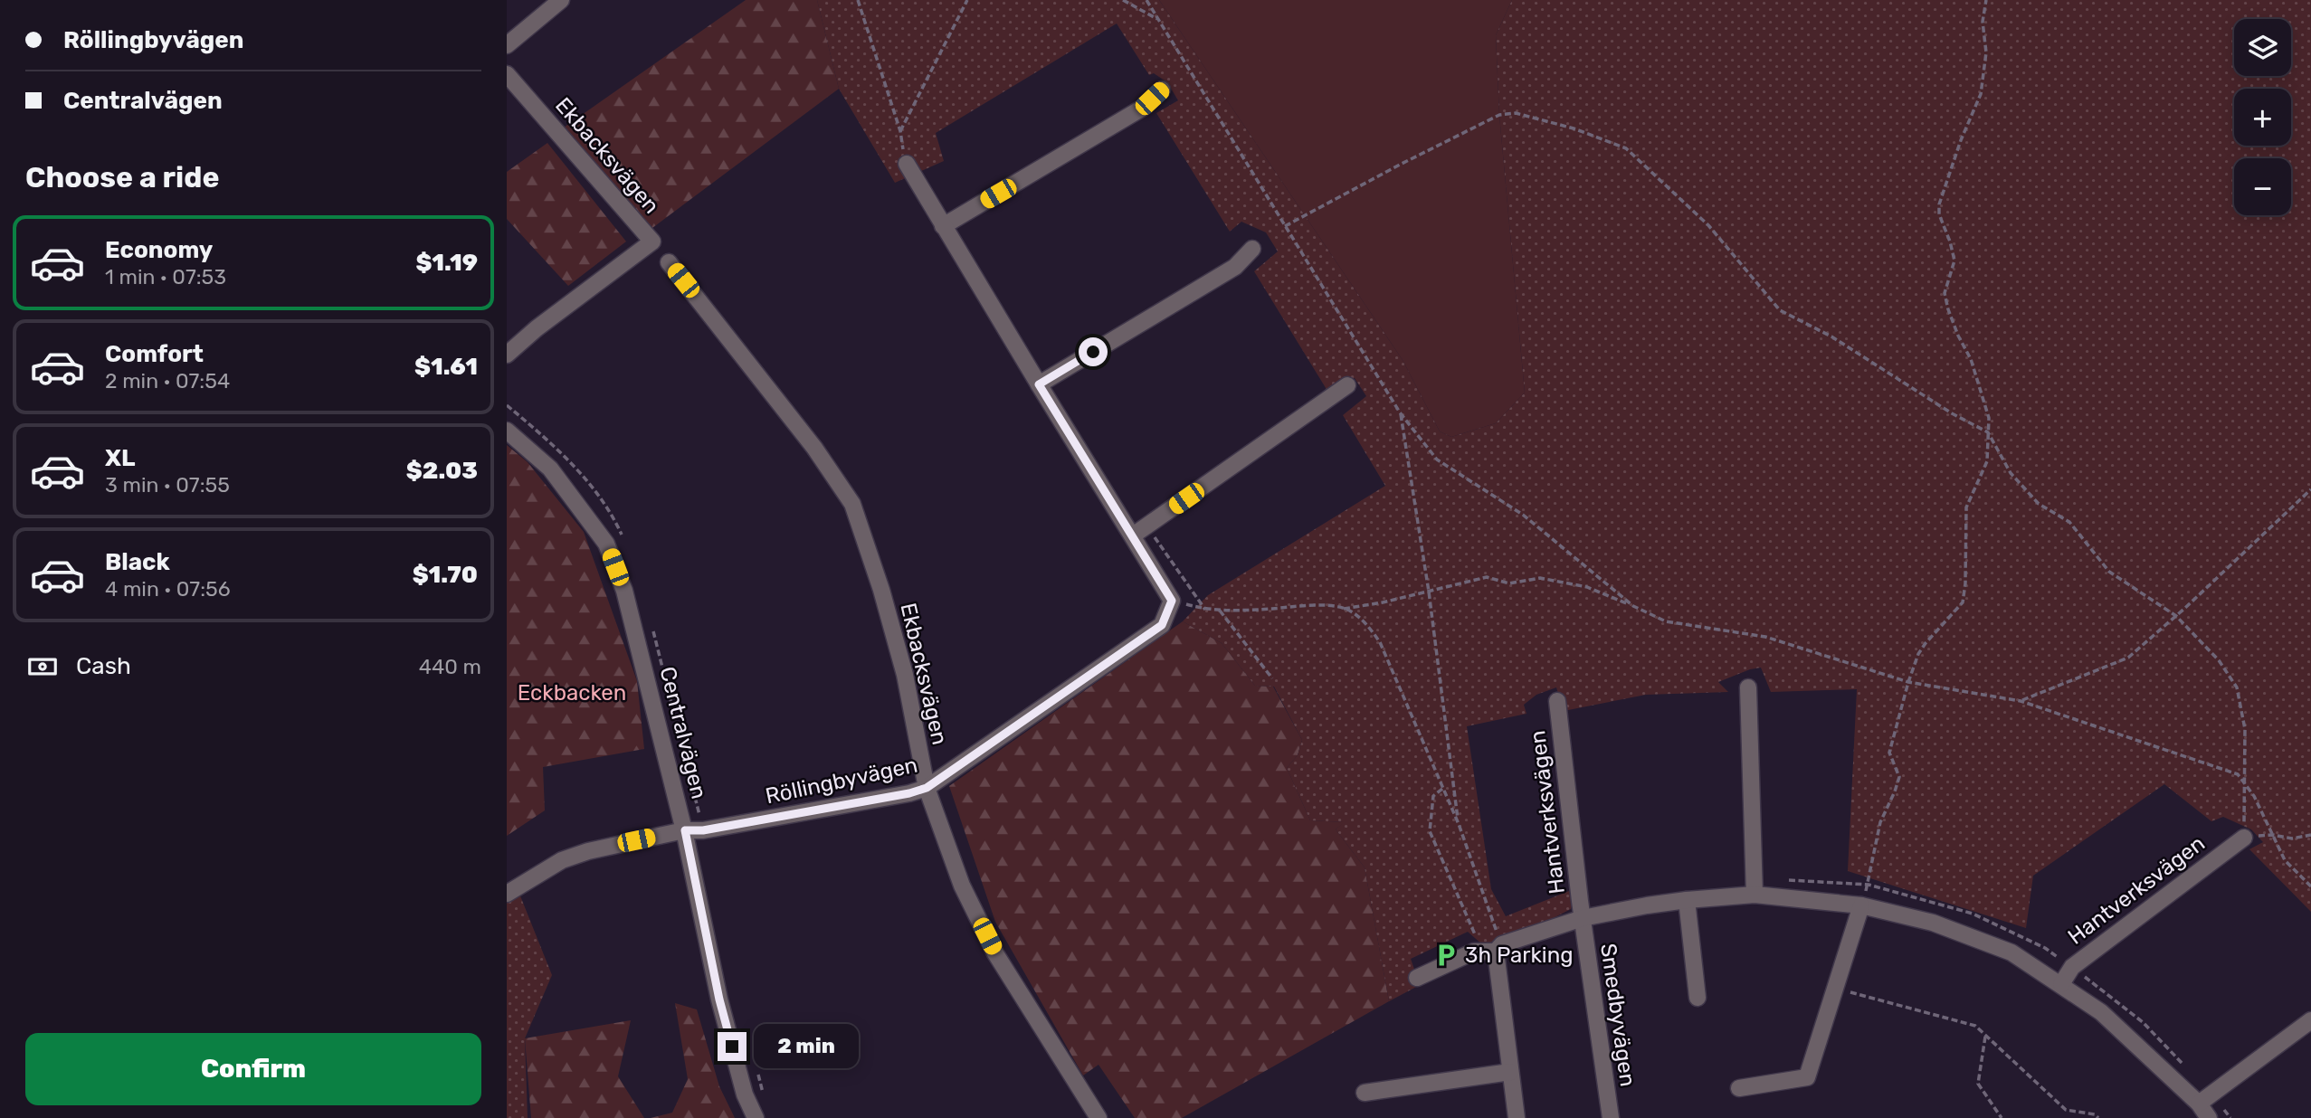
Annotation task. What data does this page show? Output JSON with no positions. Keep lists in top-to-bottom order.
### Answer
{
  "streets": {
    "street": [
      "Ekbacksvägen",
      "Centralvägen",
      "Röllingbyvägen",
      "Hantverksvägen",
      "Smedbyvägen"
    ]
  },
  "crossings": [
    ["Ekbacksvägen", "Röllingbyvägen"],
    ["Centralvägen", "Röllingbyvägen"],
    ["Hantverksvägen", "Smedbyvägen"]
  ],
  "parks": ["Eckbacken"],
  "places": {
    "parking": ["3h Parking"]
  },
  "page": {
    "banner": ["Röllingbyvägen", "Centralvägen"],
    "map_buttons": ["+", "−"],
    "heading": "Choose a ride",
    "list": [
      {
        "name": "Economy",
        "note": "1 min · 07:53",
        "value": "$1.19"
      },
      {
        "name": "Comfort",
        "note": "2 min · 07:54",
        "value": "$1.61"
      },
      {
        "name": "XL",
        "note": "3 min · 07:55",
        "value": "$2.03"
      },
      {
        "name": "Black",
        "note": "4 min · 07:56",
        "value": "$1.70"
      }
    ],
    "pay": ["Cash", "440 m"],
    "buttons": "Confirm",
    "bubble": "2 min"
  }
}
